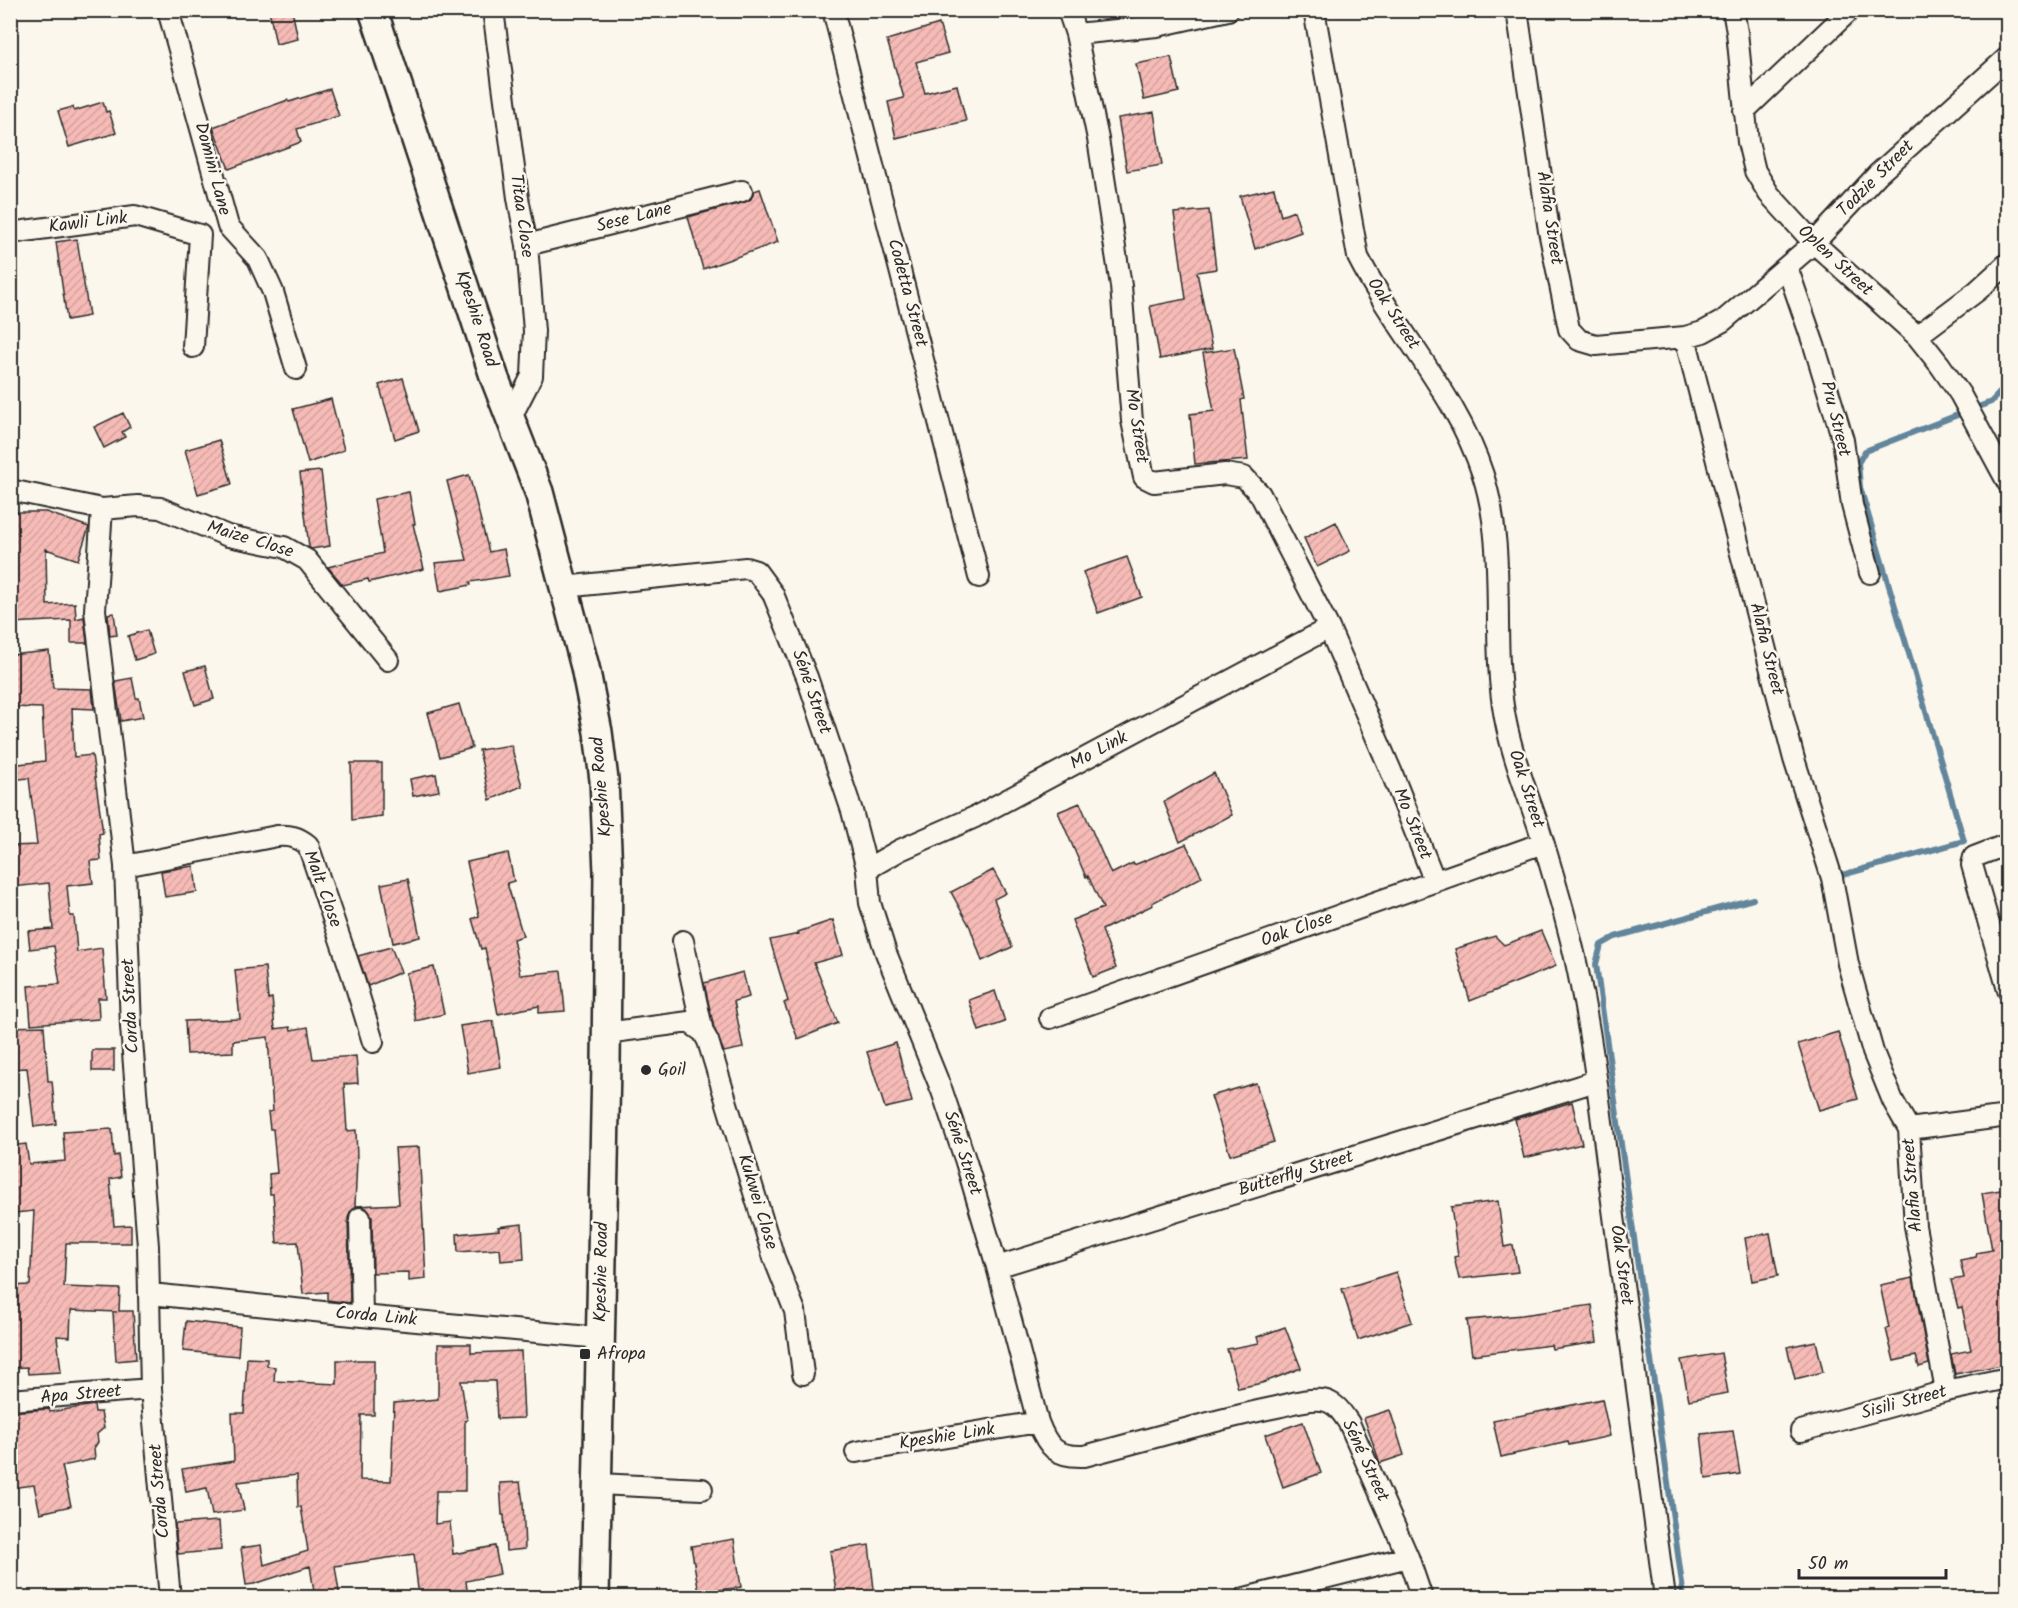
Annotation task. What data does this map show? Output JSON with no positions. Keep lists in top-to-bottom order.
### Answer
{
  "streets": {
    "street": [
      "Domini Lane",
      "Todzie Street",
      "Titaa Close",
      "Sese Lane",
      "Alafia Street",
      "Kawli Link",
      "Oplen Street",
      "Codetta Street",
      "Oak Street",
      "Kpeshie Road",
      "Pru Street",
      "Mo Street",
      "Maize Close",
      "Séné Street",
      "Mo Link",
      "Malt Close",
      "Oak Close",
      "Corda Street",
      "Butterfly Street",
      "Kukwei Close",
      "Corda Link",
      "Apa Street",
      "Sisili Street",
      "Kpeshie Link"
    ]
  },
  "crossings": [
    ["Domini Lane", "Kawli Link"],
    ["Todzie Street", "Alafia Street"],
    ["Todzie Street", "Oplen Street"],
    ["Todzie Street", "Pru Street"],
    ["Titaa Close", "Sese Lane"],
    ["Titaa Close", "Kpeshie Road"],
    ["Alafia Street", "Sisili Street"],
    ["Oak Street", "Oak Close"],
    ["Oak Street", "Butterfly Street"],
    ["Kpeshie Road", "Séné Street"],
    ["Kpeshie Road", "Corda Link"],
    ["Mo Street", "Mo Link"],
    ["Mo Street", "Oak Close"],
    ["Maize Close", "Corda Street"],
    ["Séné Street", "Mo Link"],
    ["Séné Street", "Butterfly Street"],
    ["Séné Street", "Kpeshie Link"],
    ["Malt Close", "Corda Street"],
    ["Corda Street", "Corda Link"],
    ["Corda Street", "Apa Street"]
  ],
  "places": {
    "other": ["Goil"],
    "transit": ["Afropa"]
  },
  "scale_bar": "50 m"
}
